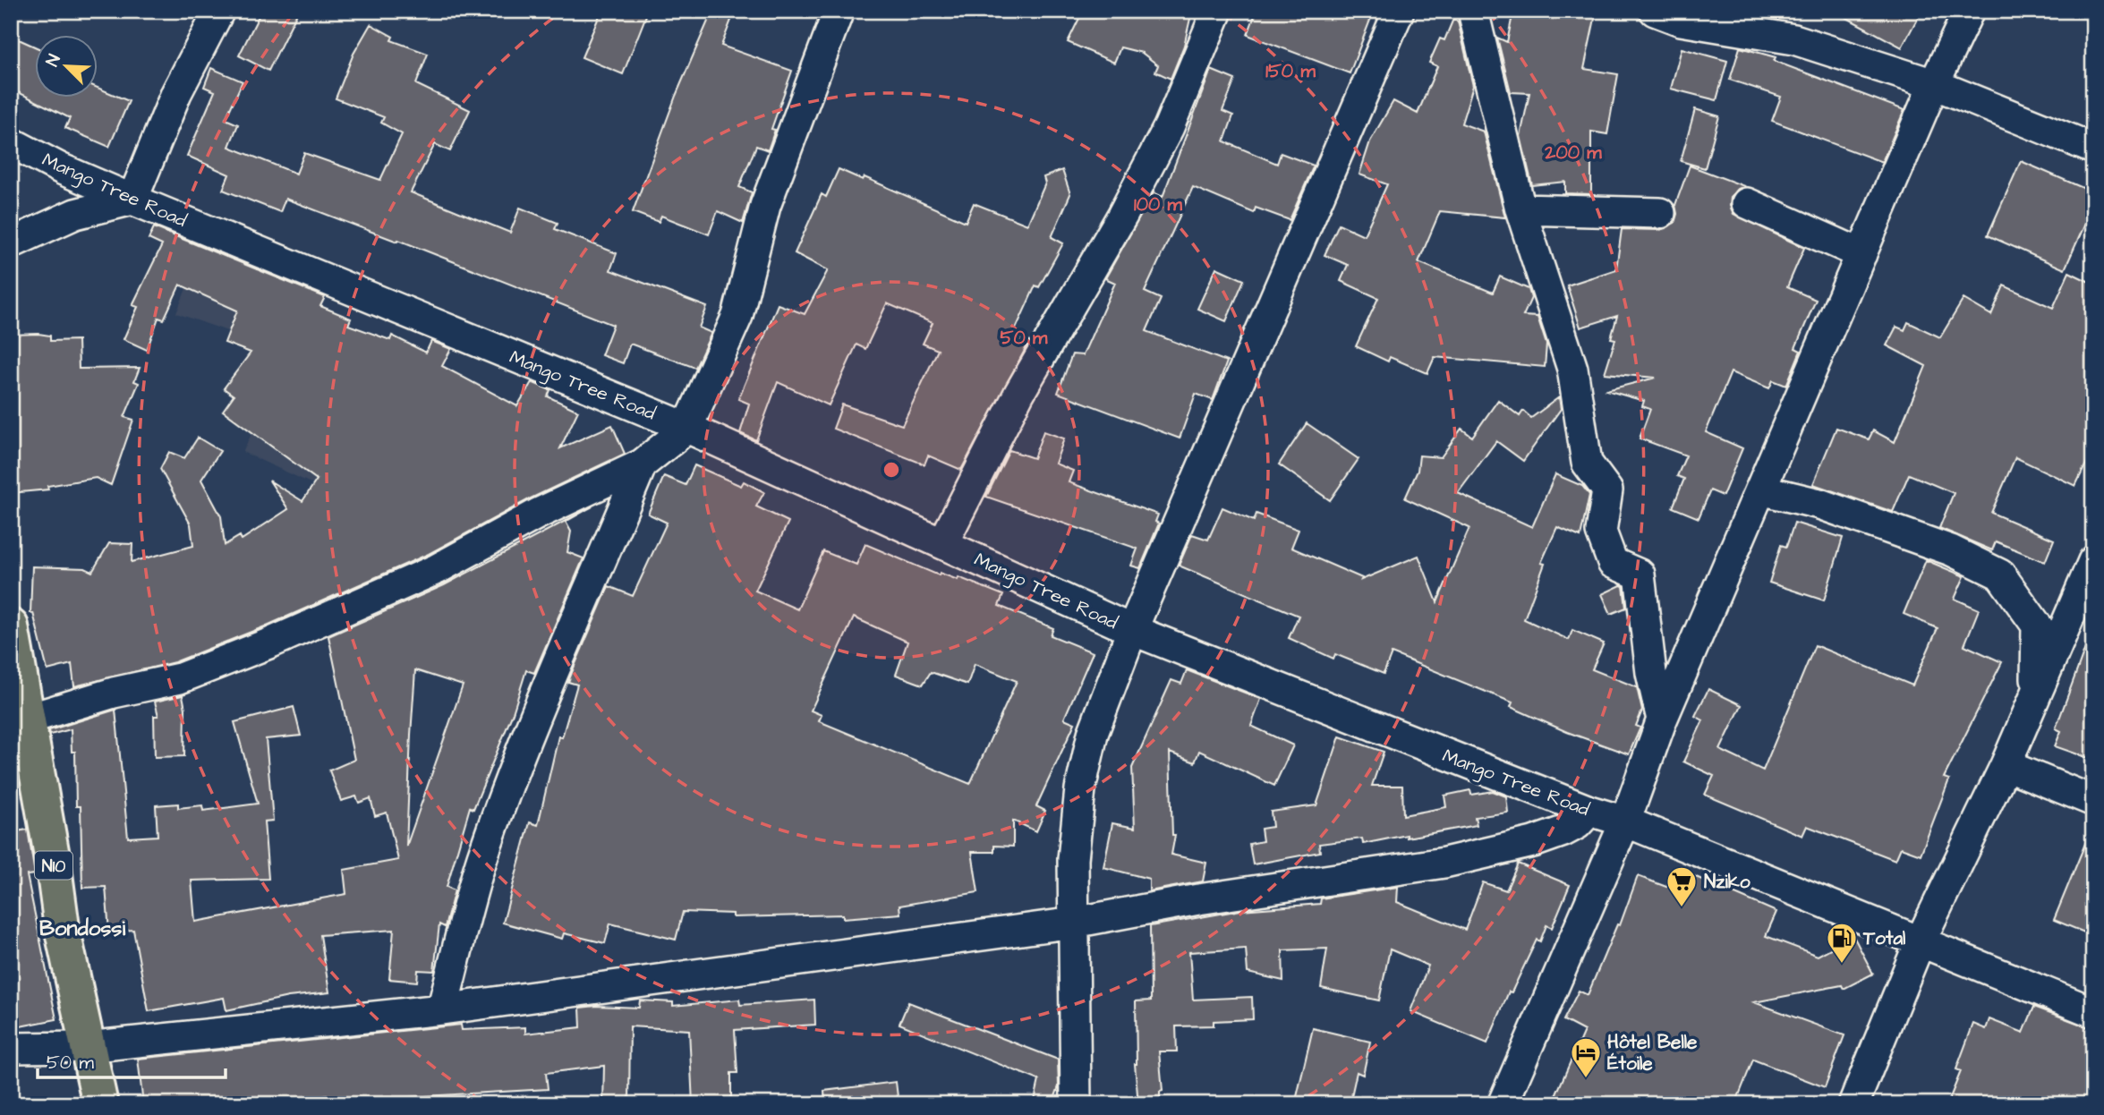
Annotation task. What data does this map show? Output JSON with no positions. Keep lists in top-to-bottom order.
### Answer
{
  "streets": {
    "highway": ["N10"],
    "street": ["Mango Tree Road"]
  },
  "districts": ["Bondossi"],
  "places": {
    "supermarket": ["Nziko"],
    "fuel station": ["Total"],
    "hotel": ["Hôtel Belle Étoile"]
  },
  "scale_bar": "50 m",
  "north": "top left",
  "rings": [
    "150 m",
    "200 m",
    "100 m",
    "50 m"
  ]
}
